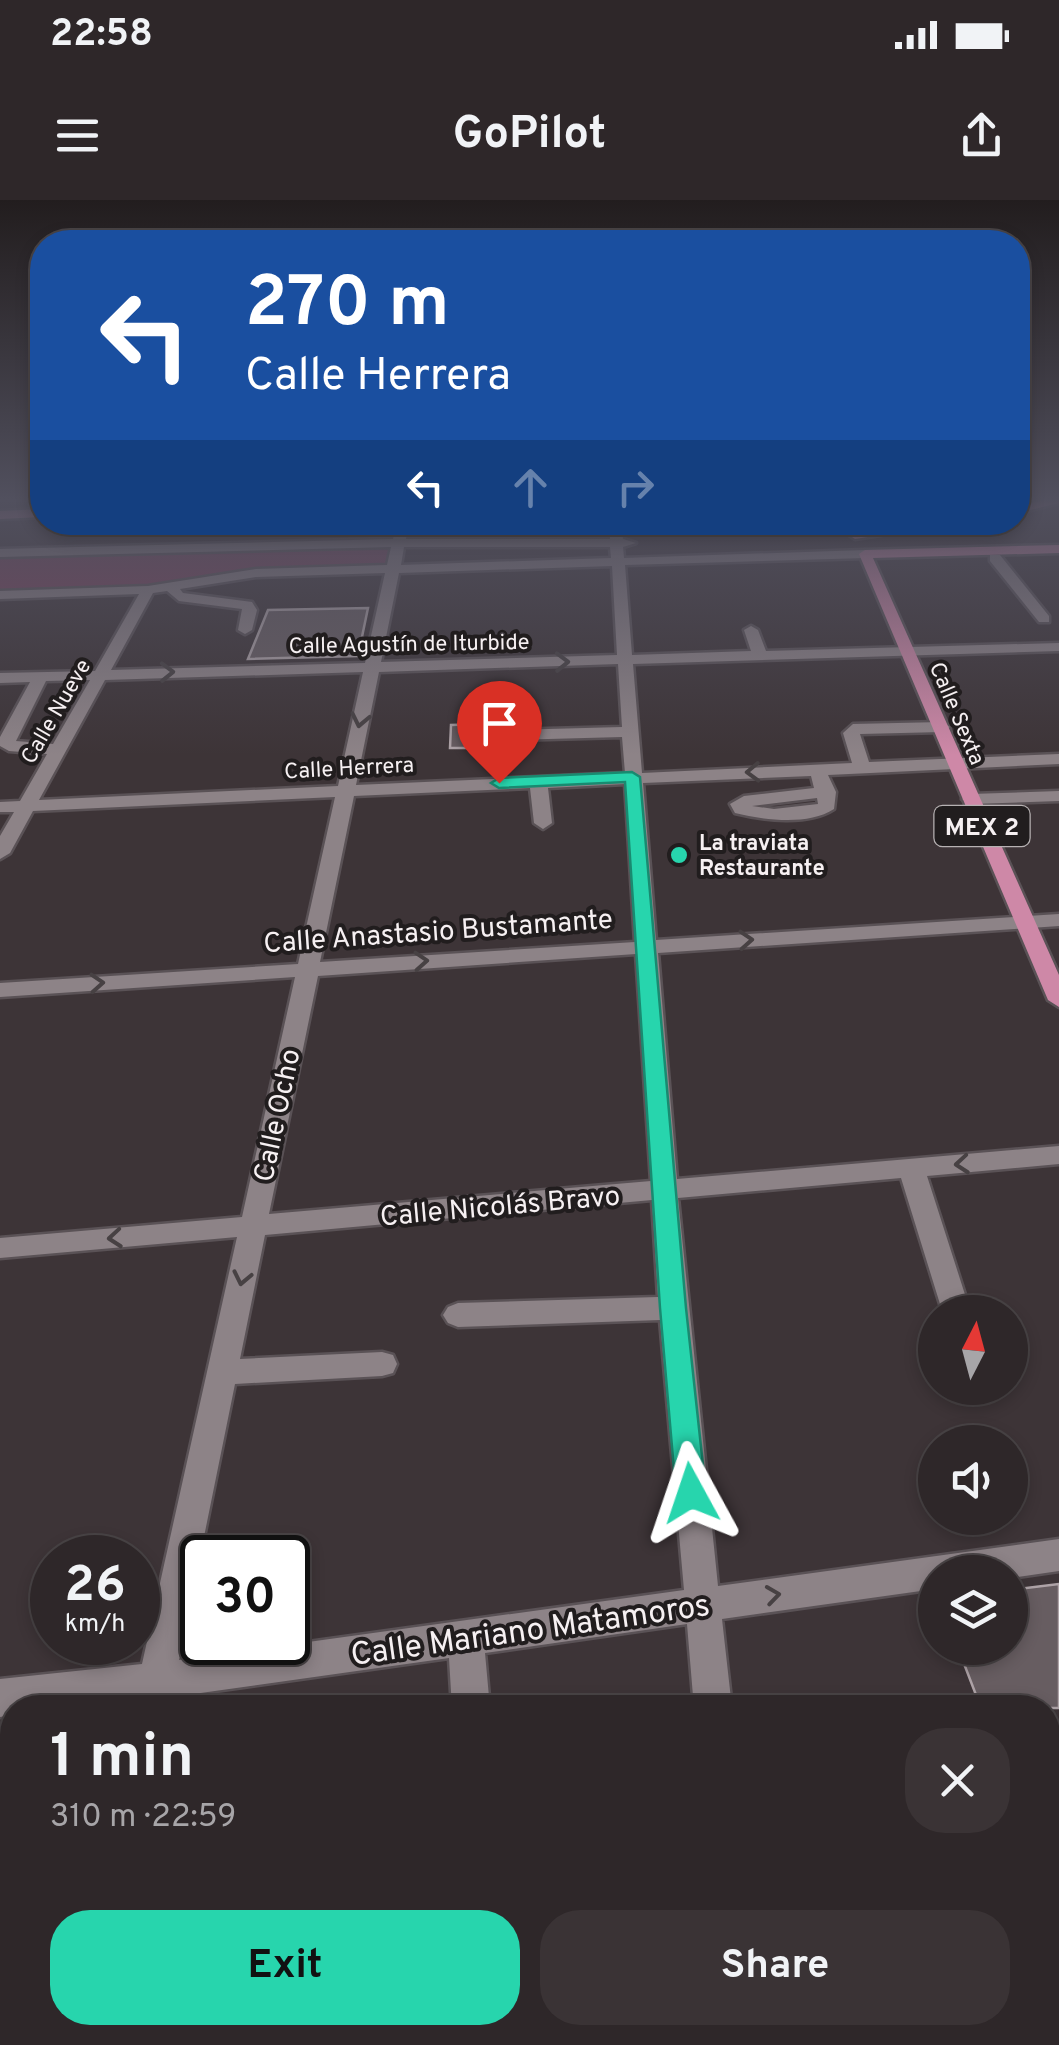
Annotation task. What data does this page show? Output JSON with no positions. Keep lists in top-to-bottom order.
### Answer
{
  "streets": {
    "main road": ["Calle Sexta", "MEX 2"],
    "street": [
      "Calle Agustín de Iturbide",
      "Calle Nueve",
      "Calle Herrera",
      "Calle Anastasio Bustamante",
      "Calle Ocho",
      "Calle Nicolás Bravo",
      "Calle Mariano Matamoros"
    ]
  },
  "crossings": [
    ["Calle Agustín de Iturbide", "Calle Nueve"],
    ["Calle Agustín de Iturbide", "Calle Sexta"],
    ["Calle Agustín de Iturbide", "Calle Ocho"],
    ["Calle Nueve", "Calle Herrera"],
    ["Calle Sexta", "Calle Herrera"],
    ["Calle Sexta", "Calle Anastasio Bustamante"],
    ["Calle Herrera", "Calle Ocho"],
    ["Calle Anastasio Bustamante", "Calle Ocho"],
    ["Calle Ocho", "Calle Nicolás Bravo"],
    ["Calle Ocho", "Calle Mariano Matamoros"]
  ],
  "one_way": ["Calle Anastasio Bustamante", "Calle Nicolás Bravo", "Calle Mariano Matamoros"],
  "places": ["La traviata Restaurante"],
  "north": "top",
  "page": {
    "status": "22:58",
    "header": "GoPilot",
    "turn": ["270 m", "Calle Herrera"],
    "speed": "26 km/h",
    "limit": "30",
    "heading": ["1 min", "310 m · 22:59"],
    "buttons": ["Exit", "Share"]
  }
}
